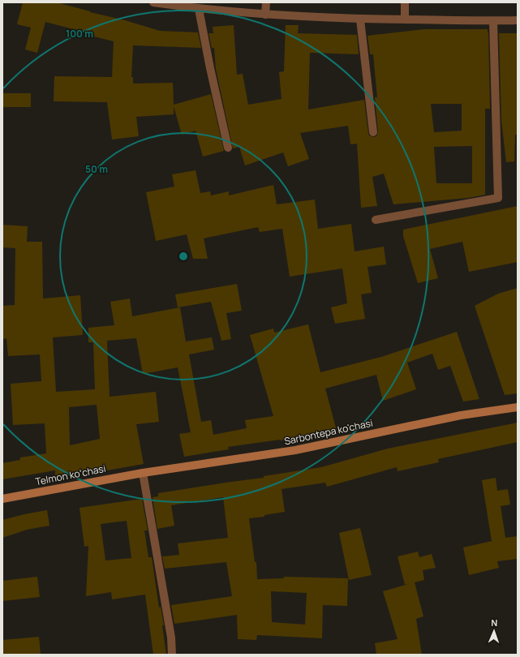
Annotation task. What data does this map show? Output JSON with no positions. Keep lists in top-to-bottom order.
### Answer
{
  "streets": {
    "street": ["Sarbontepa ko'chasi", "Telmon koʻchasi"]
  },
  "crossings": [
    ["Sarbontepa ko'chasi", "Telmon koʻchasi"]
  ],
  "north": "top",
  "rings": ["100 m", "50 m"]
}
